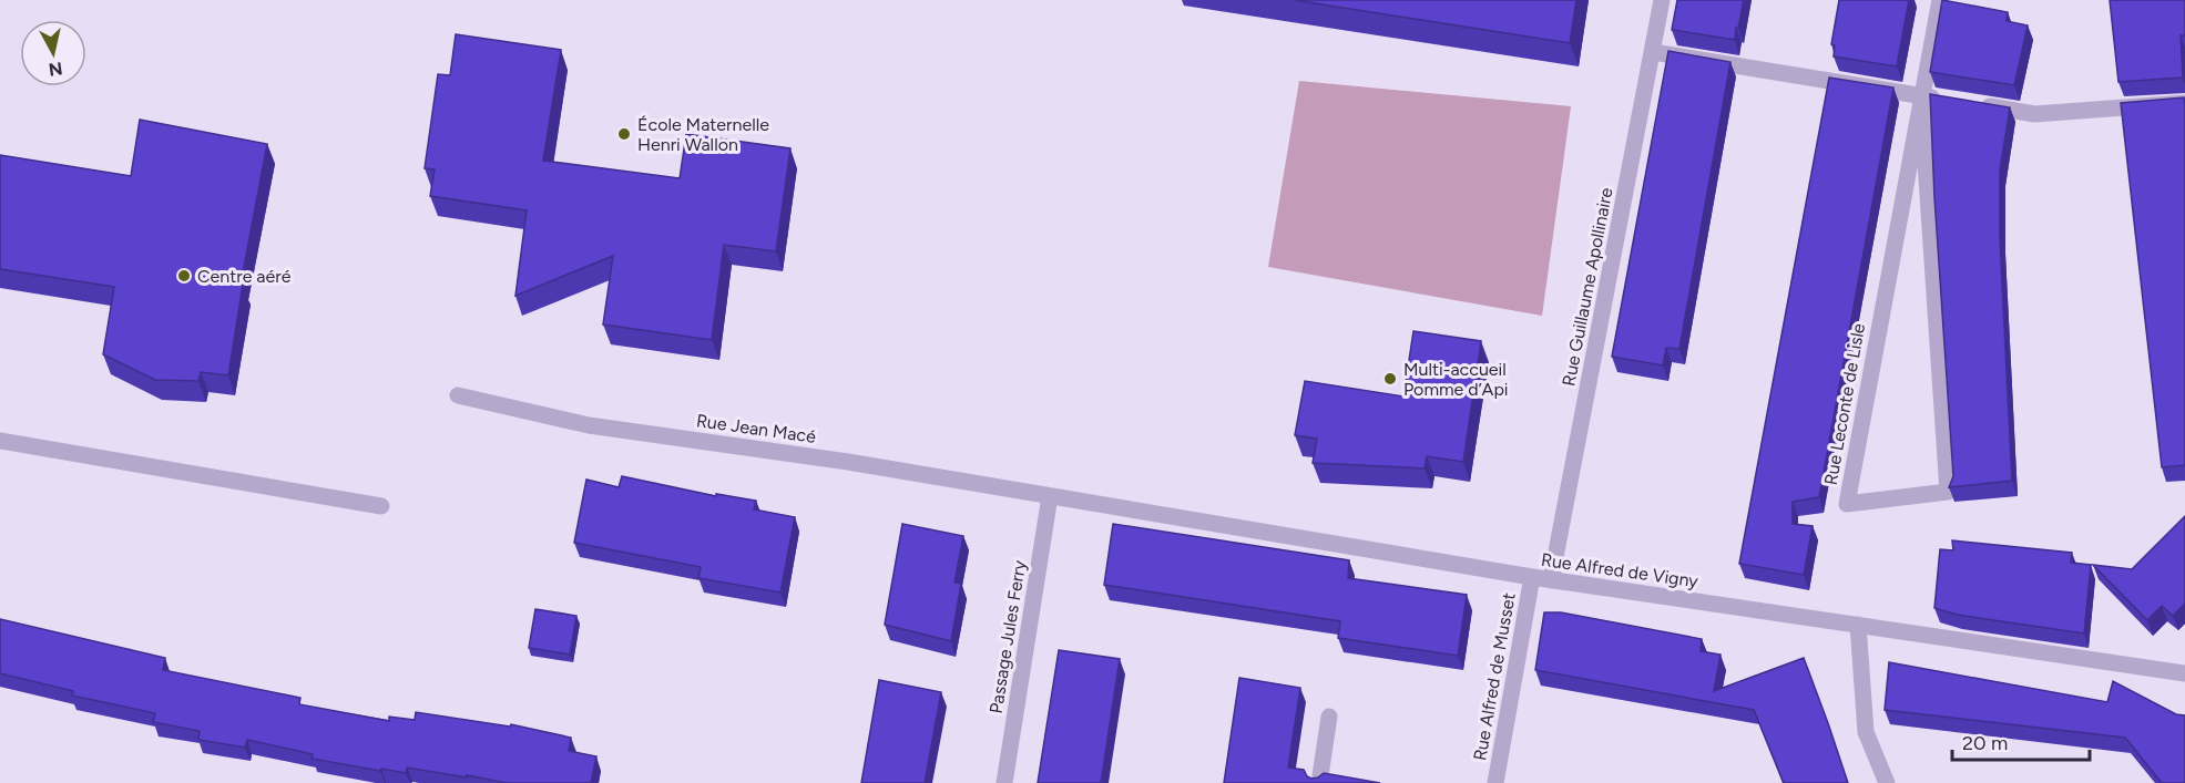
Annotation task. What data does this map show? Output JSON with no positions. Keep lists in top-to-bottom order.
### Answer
{
  "streets": {
    "street": [
      "Rue Guillaume Apollinaire",
      "Rue Leconte de Lisle",
      "Rue Jean Macé",
      "Rue Alfred de Vigny",
      "Passage Jules Ferry",
      "Rue Alfred de Musset"
    ]
  },
  "crossings": [
    ["Rue Guillaume Apollinaire", "Rue Alfred de Vigny"],
    ["Rue Jean Macé", "Rue Alfred de Vigny"],
    ["Rue Jean Macé", "Passage Jules Ferry"],
    ["Rue Alfred de Vigny", "Passage Jules Ferry"],
    ["Rue Alfred de Vigny", "Rue Alfred de Musset"]
  ],
  "places": ["École Maternelle Henri Wallon", "Centre aéré", "Multi-accueil Pomme d’Api"],
  "scale_bar": "20 m",
  "north": "bottom"
}
